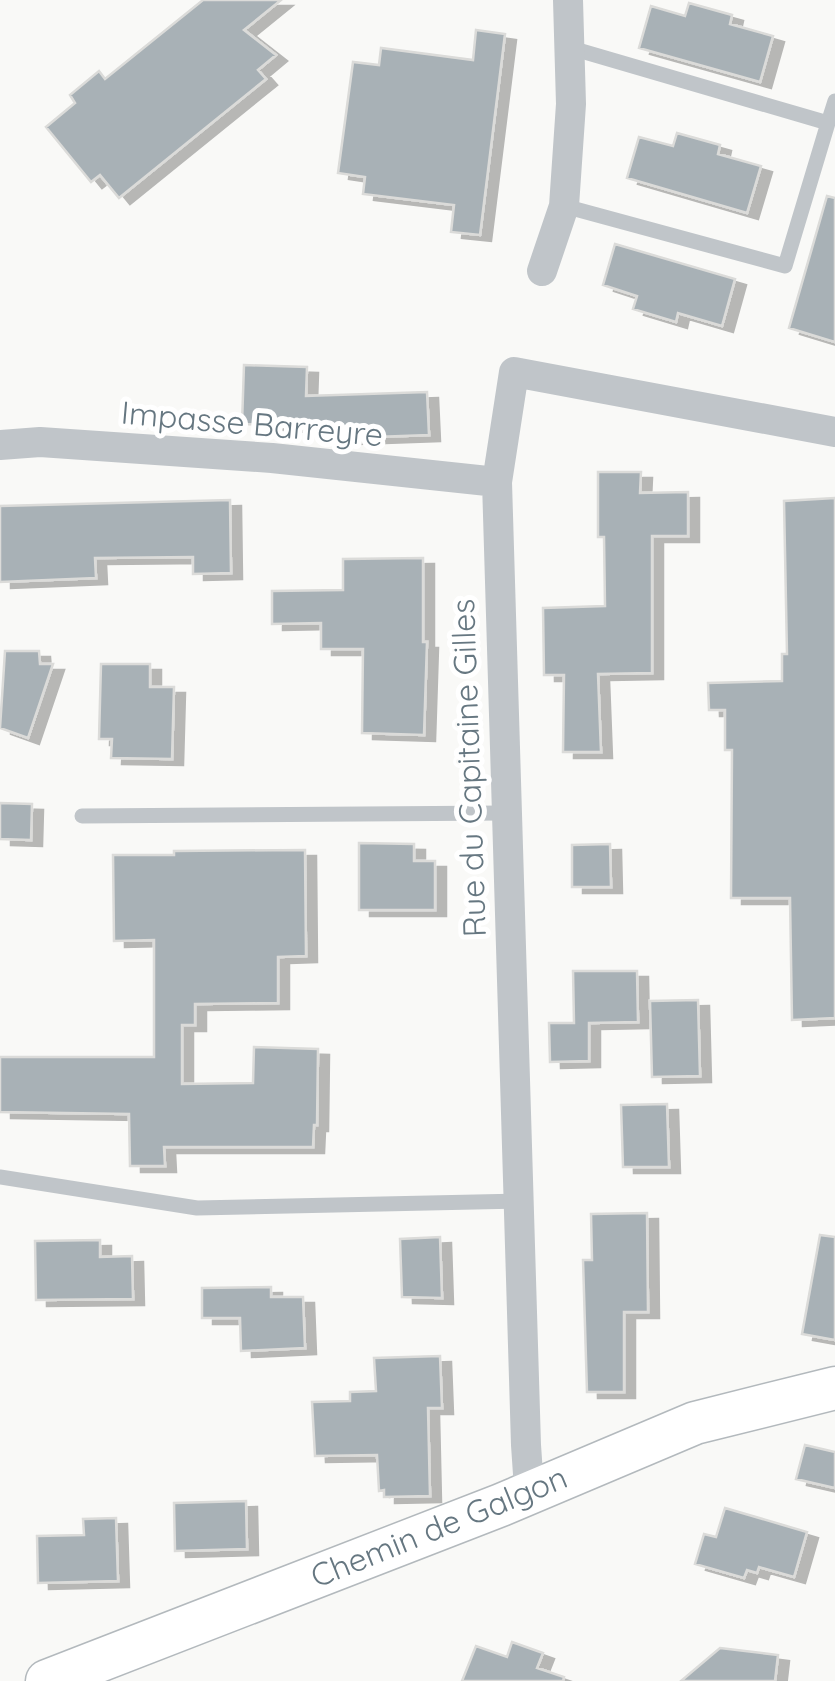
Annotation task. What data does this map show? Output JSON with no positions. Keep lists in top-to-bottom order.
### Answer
{
  "streets": {
    "main road": ["Chemin de Galgon"],
    "street": ["Impasse Barreyre", "Rue du Capitaine Gilles"]
  },
  "crossings": [
    ["Impasse Barreyre", "Rue du Capitaine Gilles"],
    ["Rue du Capitaine Gilles", "Chemin de Galgon"]
  ]
}
